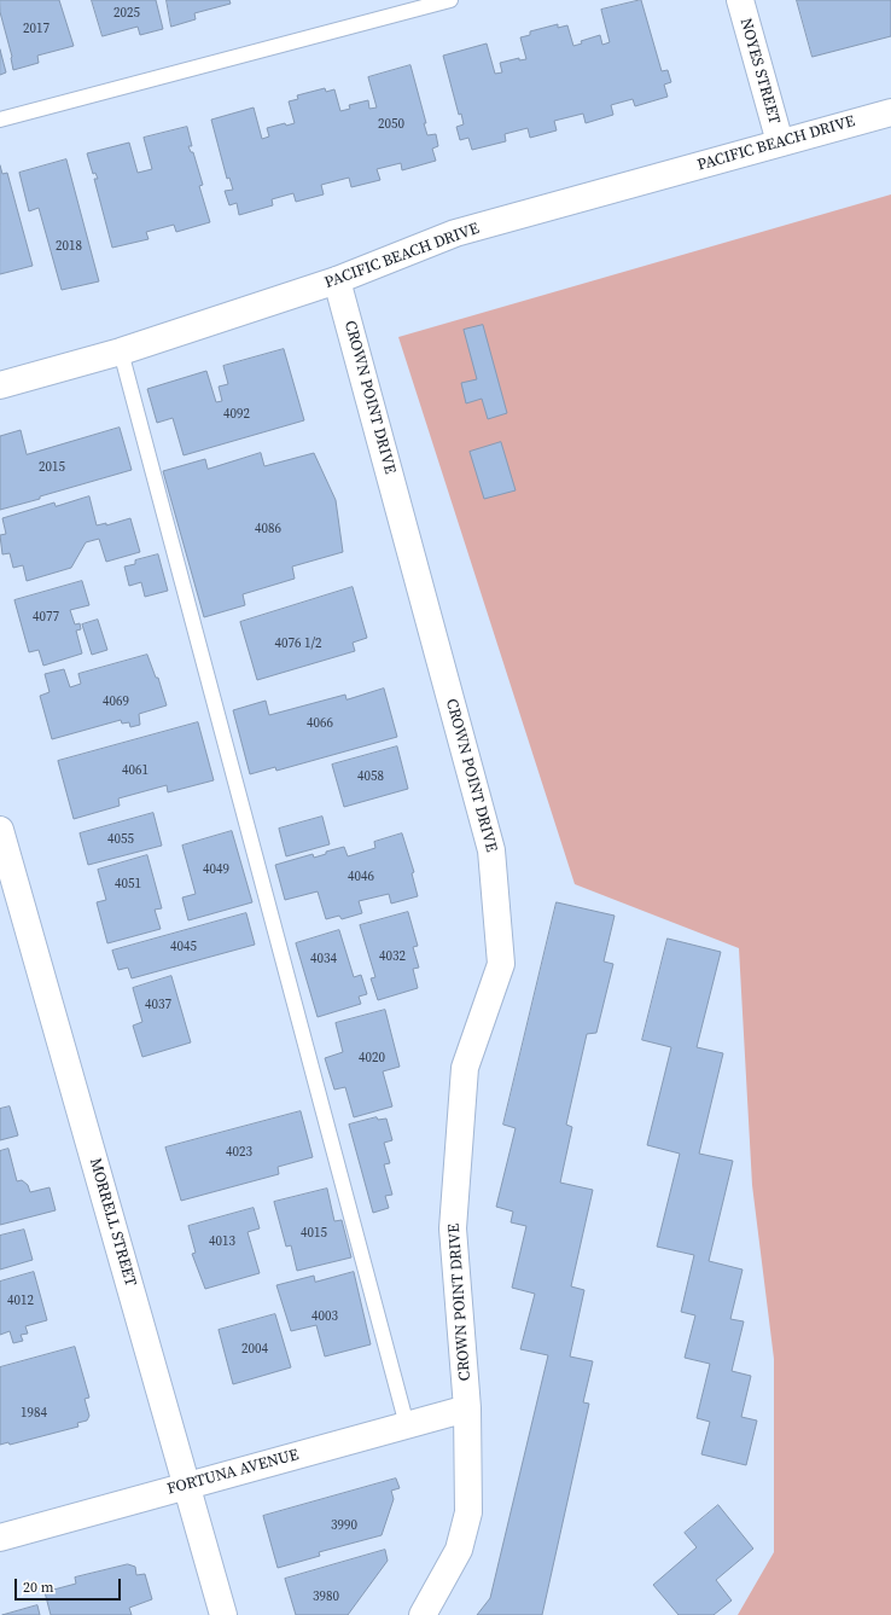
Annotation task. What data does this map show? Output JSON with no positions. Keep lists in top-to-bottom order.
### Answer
{
  "streets": {
    "street": [
      "NOYES STREET",
      "PACIFIC BEACH DRIVE",
      "CROWN POINT DRIVE",
      "MORRELL STREET",
      "FORTUNA AVENUE"
    ]
  },
  "crossings": [
    ["NOYES STREET", "PACIFIC BEACH DRIVE"],
    ["PACIFIC BEACH DRIVE", "CROWN POINT DRIVE"],
    ["CROWN POINT DRIVE", "FORTUNA AVENUE"],
    ["MORRELL STREET", "FORTUNA AVENUE"]
  ],
  "house_numbers": [
    "2025",
    "2017",
    "2050",
    "2018",
    "4092",
    "2015",
    "4086",
    "4077",
    "4076 1/2",
    "4069",
    "4066",
    "4061",
    "4058",
    "4055",
    "4049",
    "4046",
    "4051",
    "4045",
    "4032",
    "4034",
    "4037",
    "4020",
    "4023",
    "4015",
    "4013",
    "4012",
    "4003",
    "2004",
    "1984",
    "3990",
    "3980"
  ],
  "scale_bar": "20 m"
}
